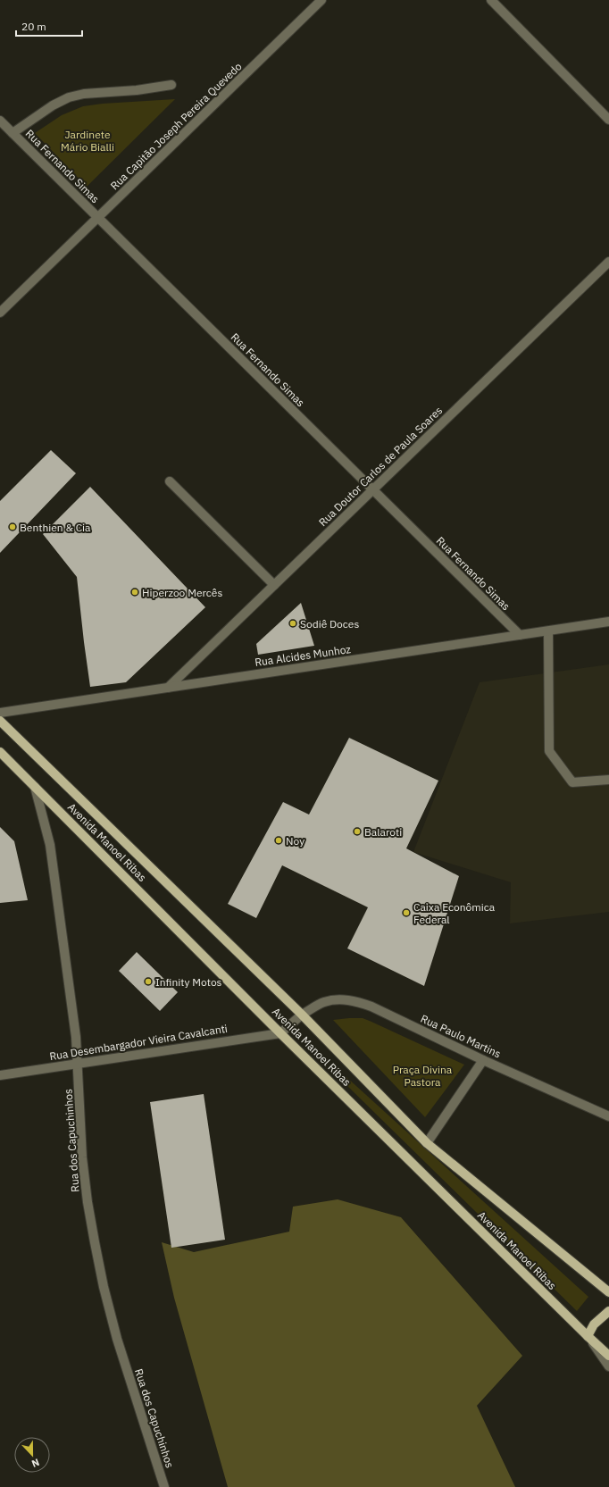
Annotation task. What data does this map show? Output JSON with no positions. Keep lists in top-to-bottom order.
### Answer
{
  "streets": {
    "main road": ["Avenida Manoel Ribas"],
    "street": [
      "Rua Capitão Joseph Pereira Quevedo",
      "Rua Fernando Simas",
      "Rua Doutor Carlos de Paula Soares",
      "Rua Alcides Munhoz",
      "Rua Paulo Martins",
      "Rua Desembargador Vieira Cavalcanti",
      "Rua dos Capuchinhos"
    ]
  },
  "crossings": [
    ["Rua Capitão Joseph Pereira Quevedo", "Rua Fernando Simas"],
    ["Rua Fernando Simas", "Rua Doutor Carlos de Paula Soares"],
    ["Rua Fernando Simas", "Rua Alcides Munhoz"],
    ["Rua Doutor Carlos de Paula Soares", "Rua Alcides Munhoz"],
    ["Avenida Manoel Ribas", "Rua Paulo Martins"],
    ["Avenida Manoel Ribas", "Rua Desembargador Vieira Cavalcanti"],
    ["Avenida Manoel Ribas", "Rua dos Capuchinhos"],
    ["Rua Paulo Martins", "Rua Desembargador Vieira Cavalcanti"],
    ["Rua Desembargador Vieira Cavalcanti", "Rua dos Capuchinhos"]
  ],
  "parks": ["Jardinete Mário Bialli", "Praça Divina Pastora"],
  "places": [
    "Benthien & Cia",
    "Hiperzoo Mercês",
    "Sodiê Doces",
    "Balaroti",
    "Noy",
    "Caixa Econômica Federal",
    "Infinity Motos"
  ],
  "scale_bar": "20 m",
  "north": "bottom"
}
